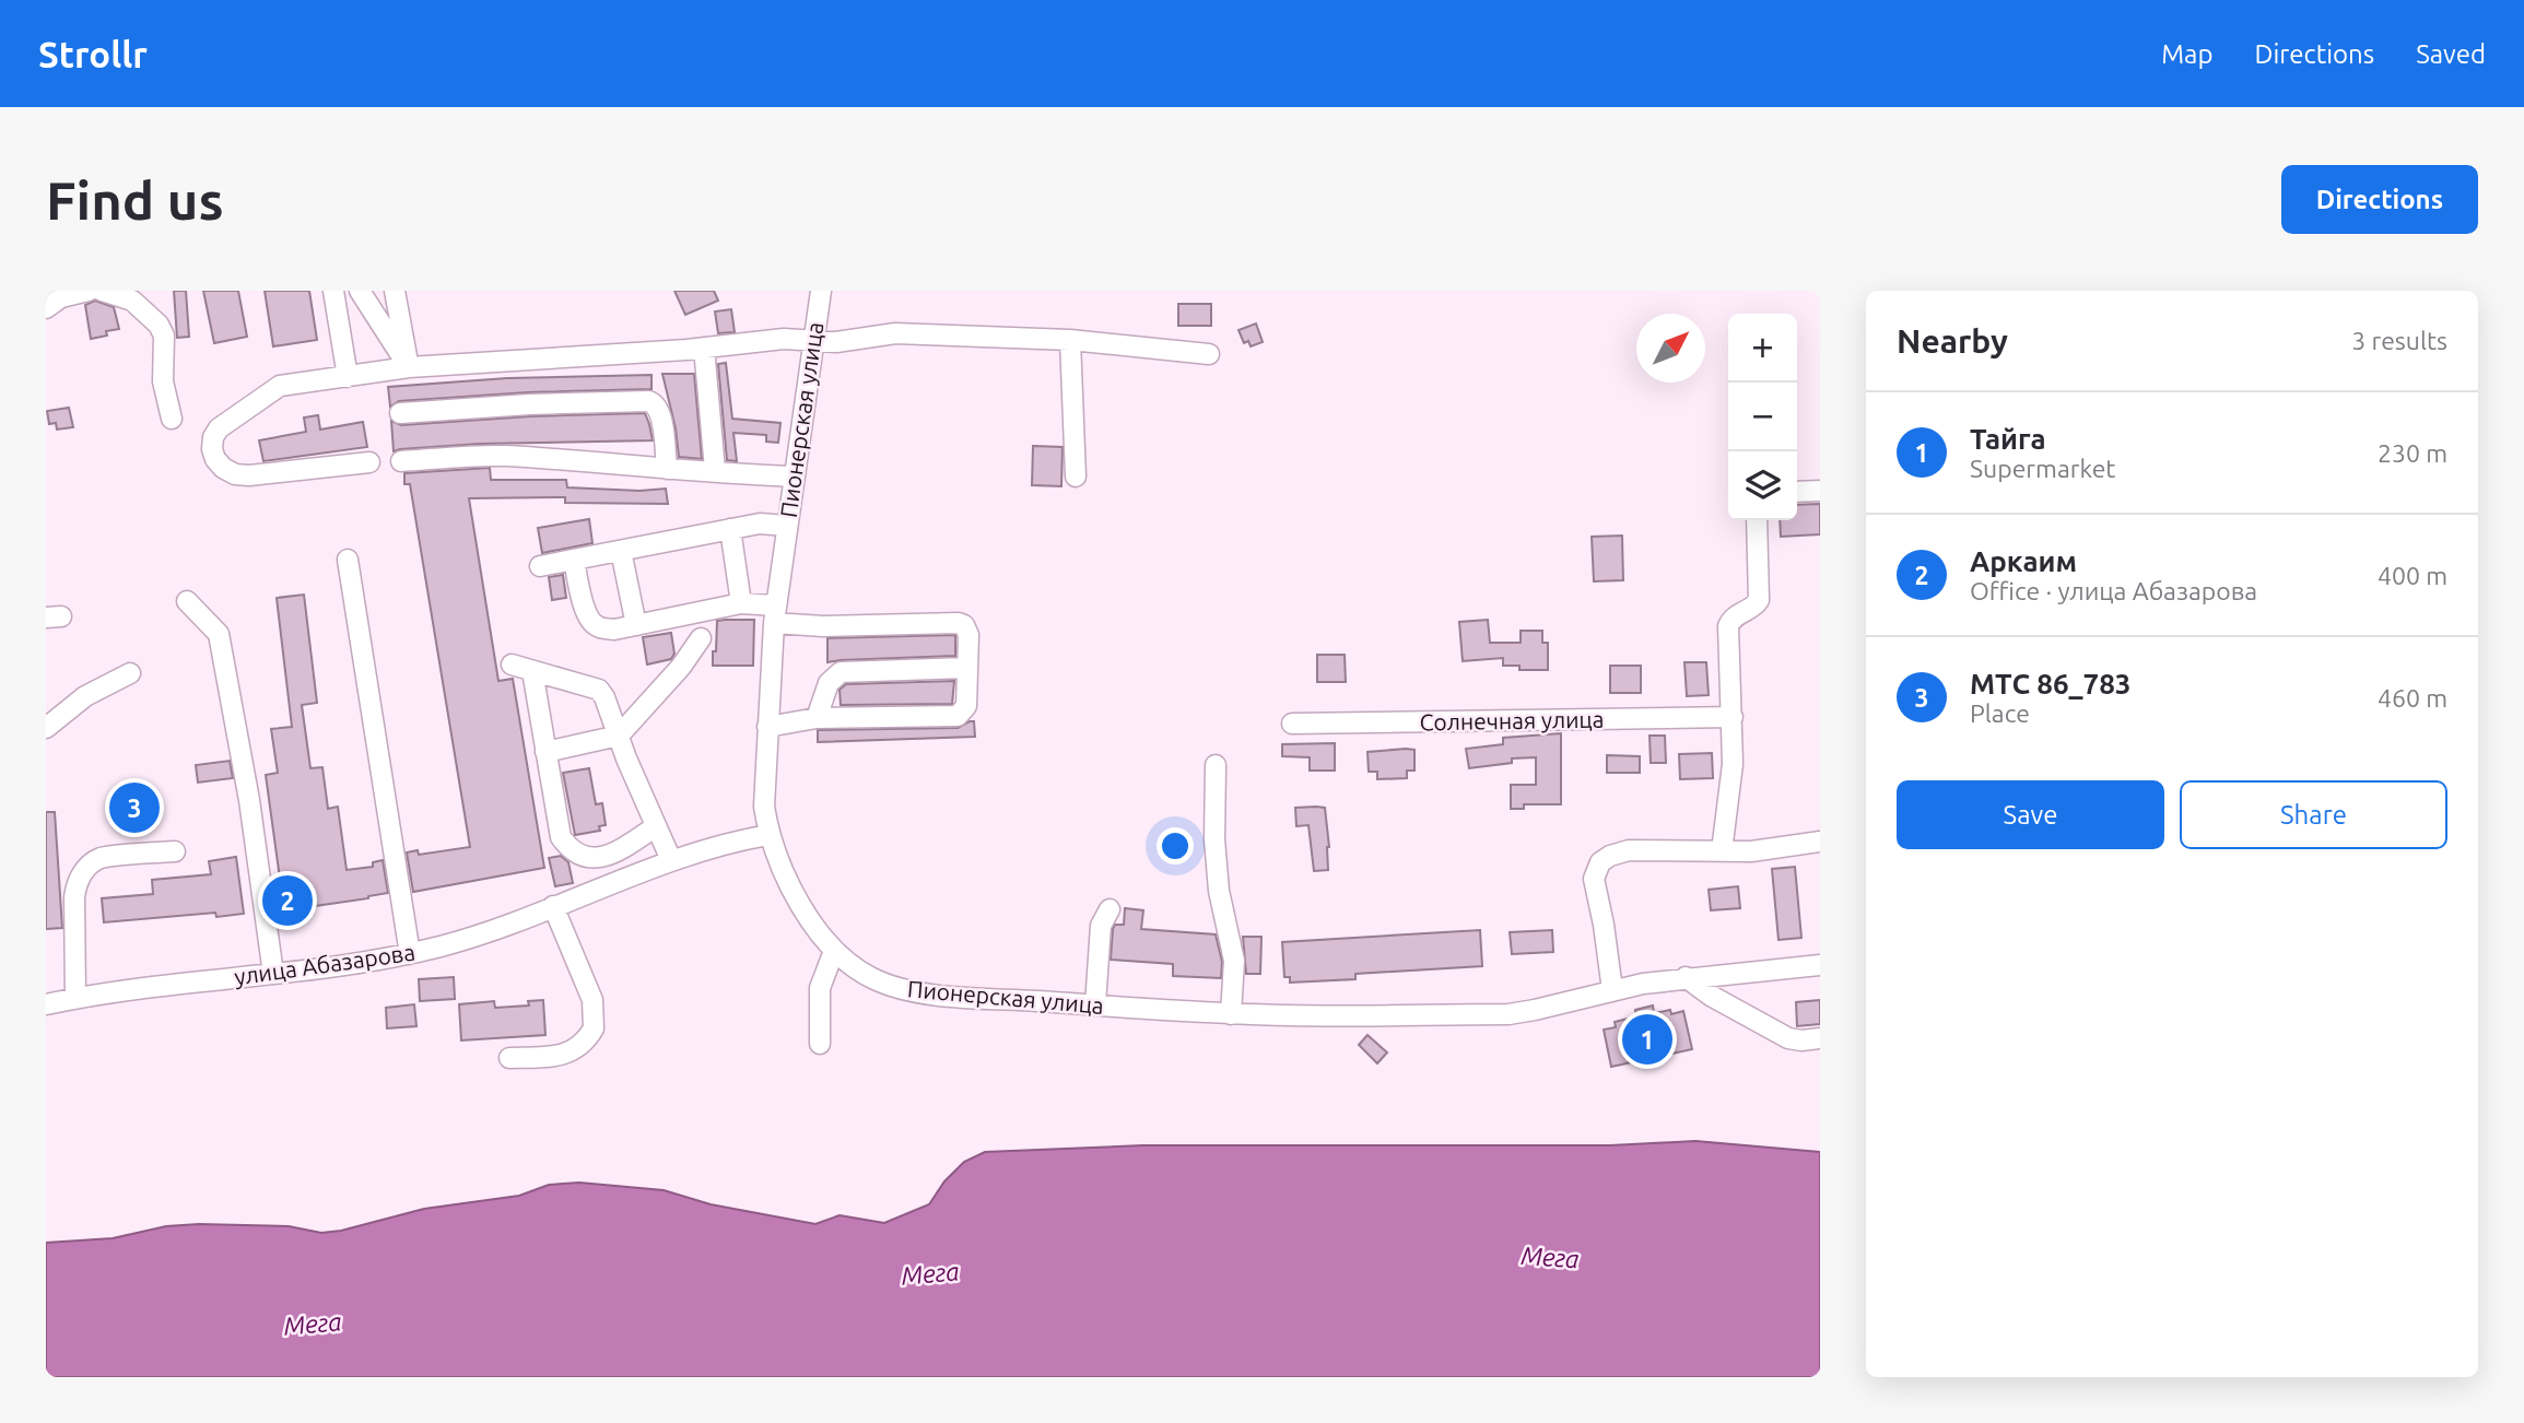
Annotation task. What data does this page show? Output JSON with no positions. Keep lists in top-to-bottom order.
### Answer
{
  "streets": {
    "street": ["Пионерская улица", "Солнечная улица", "улица Абазарова"]
  },
  "crossings": [
    ["Пионерская улица", "улица Абазарова"]
  ],
  "water": ["Мега"],
  "north": "top right",
  "page": {
    "header": "Strollr",
    "nav": ["Map", "Directions", "Saved"],
    "buttons": [
      "Directions",
      ["Save", "Share"]
    ],
    "title": "Find us",
    "heading": ["Nearby", "3 results"],
    "map_buttons": ["+", "−"],
    "list": [
      {
        "mark": "1",
        "name": "Тайга",
        "note": "Supermarket",
        "value": "230 m"
      },
      {
        "mark": "2",
        "name": "Аркаим",
        "note": "Office · улица Абазарова",
        "value": "400 m"
      },
      {
        "mark": "3",
        "name": "МТС 86_783",
        "note": "Place",
        "value": "460 m"
      }
    ],
    "pins": ["3", "2", "1"]
  }
}
